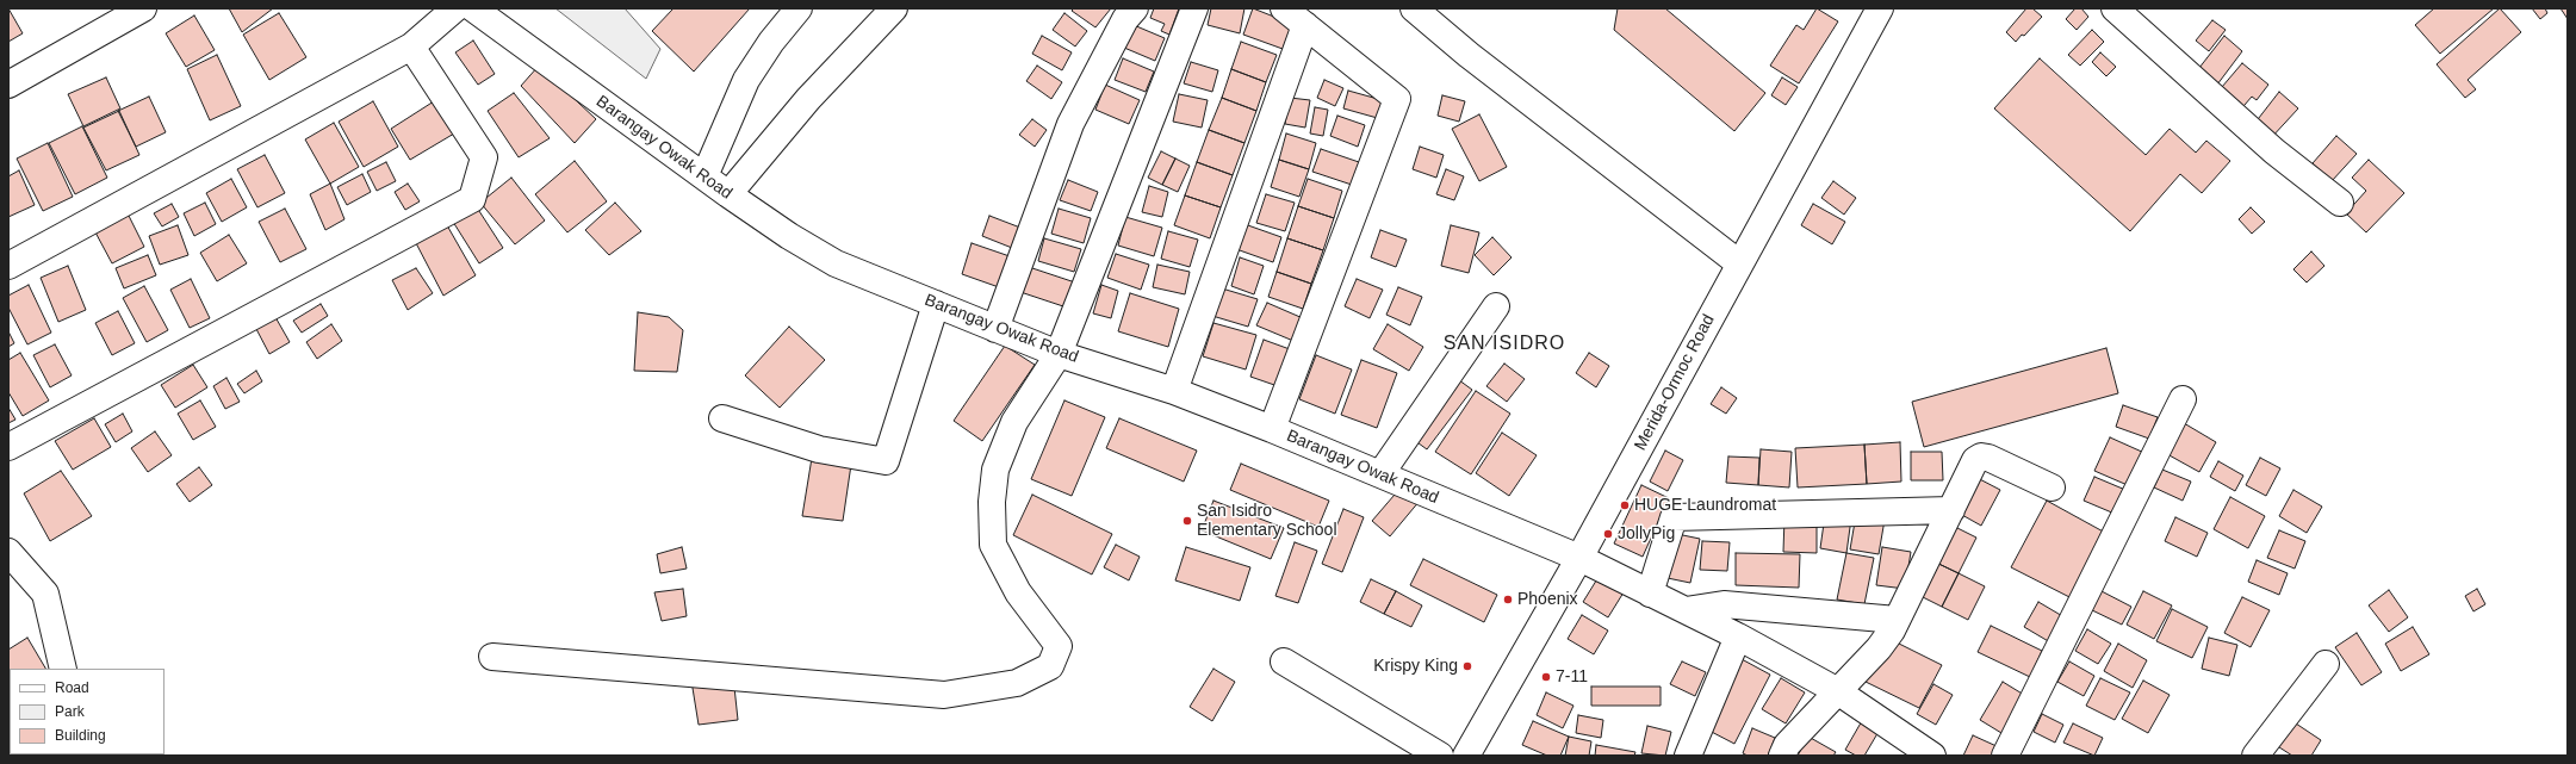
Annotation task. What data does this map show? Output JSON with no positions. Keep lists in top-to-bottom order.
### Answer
{
  "streets": {
    "main road": ["Barangay Owak Road", "Merida-Ormoc Road"]
  },
  "crossings": [
    ["Barangay Owak Road", "Merida-Ormoc Road"]
  ],
  "districts": ["SAN ISIDRO"],
  "places": [
    "HUGE Laundromat",
    "San Isidro Elementary School",
    "JollyPig",
    "Phoenix",
    "Krispy King",
    "7-11"
  ],
  "legend": ["Road", "Park", "Building"]
}
